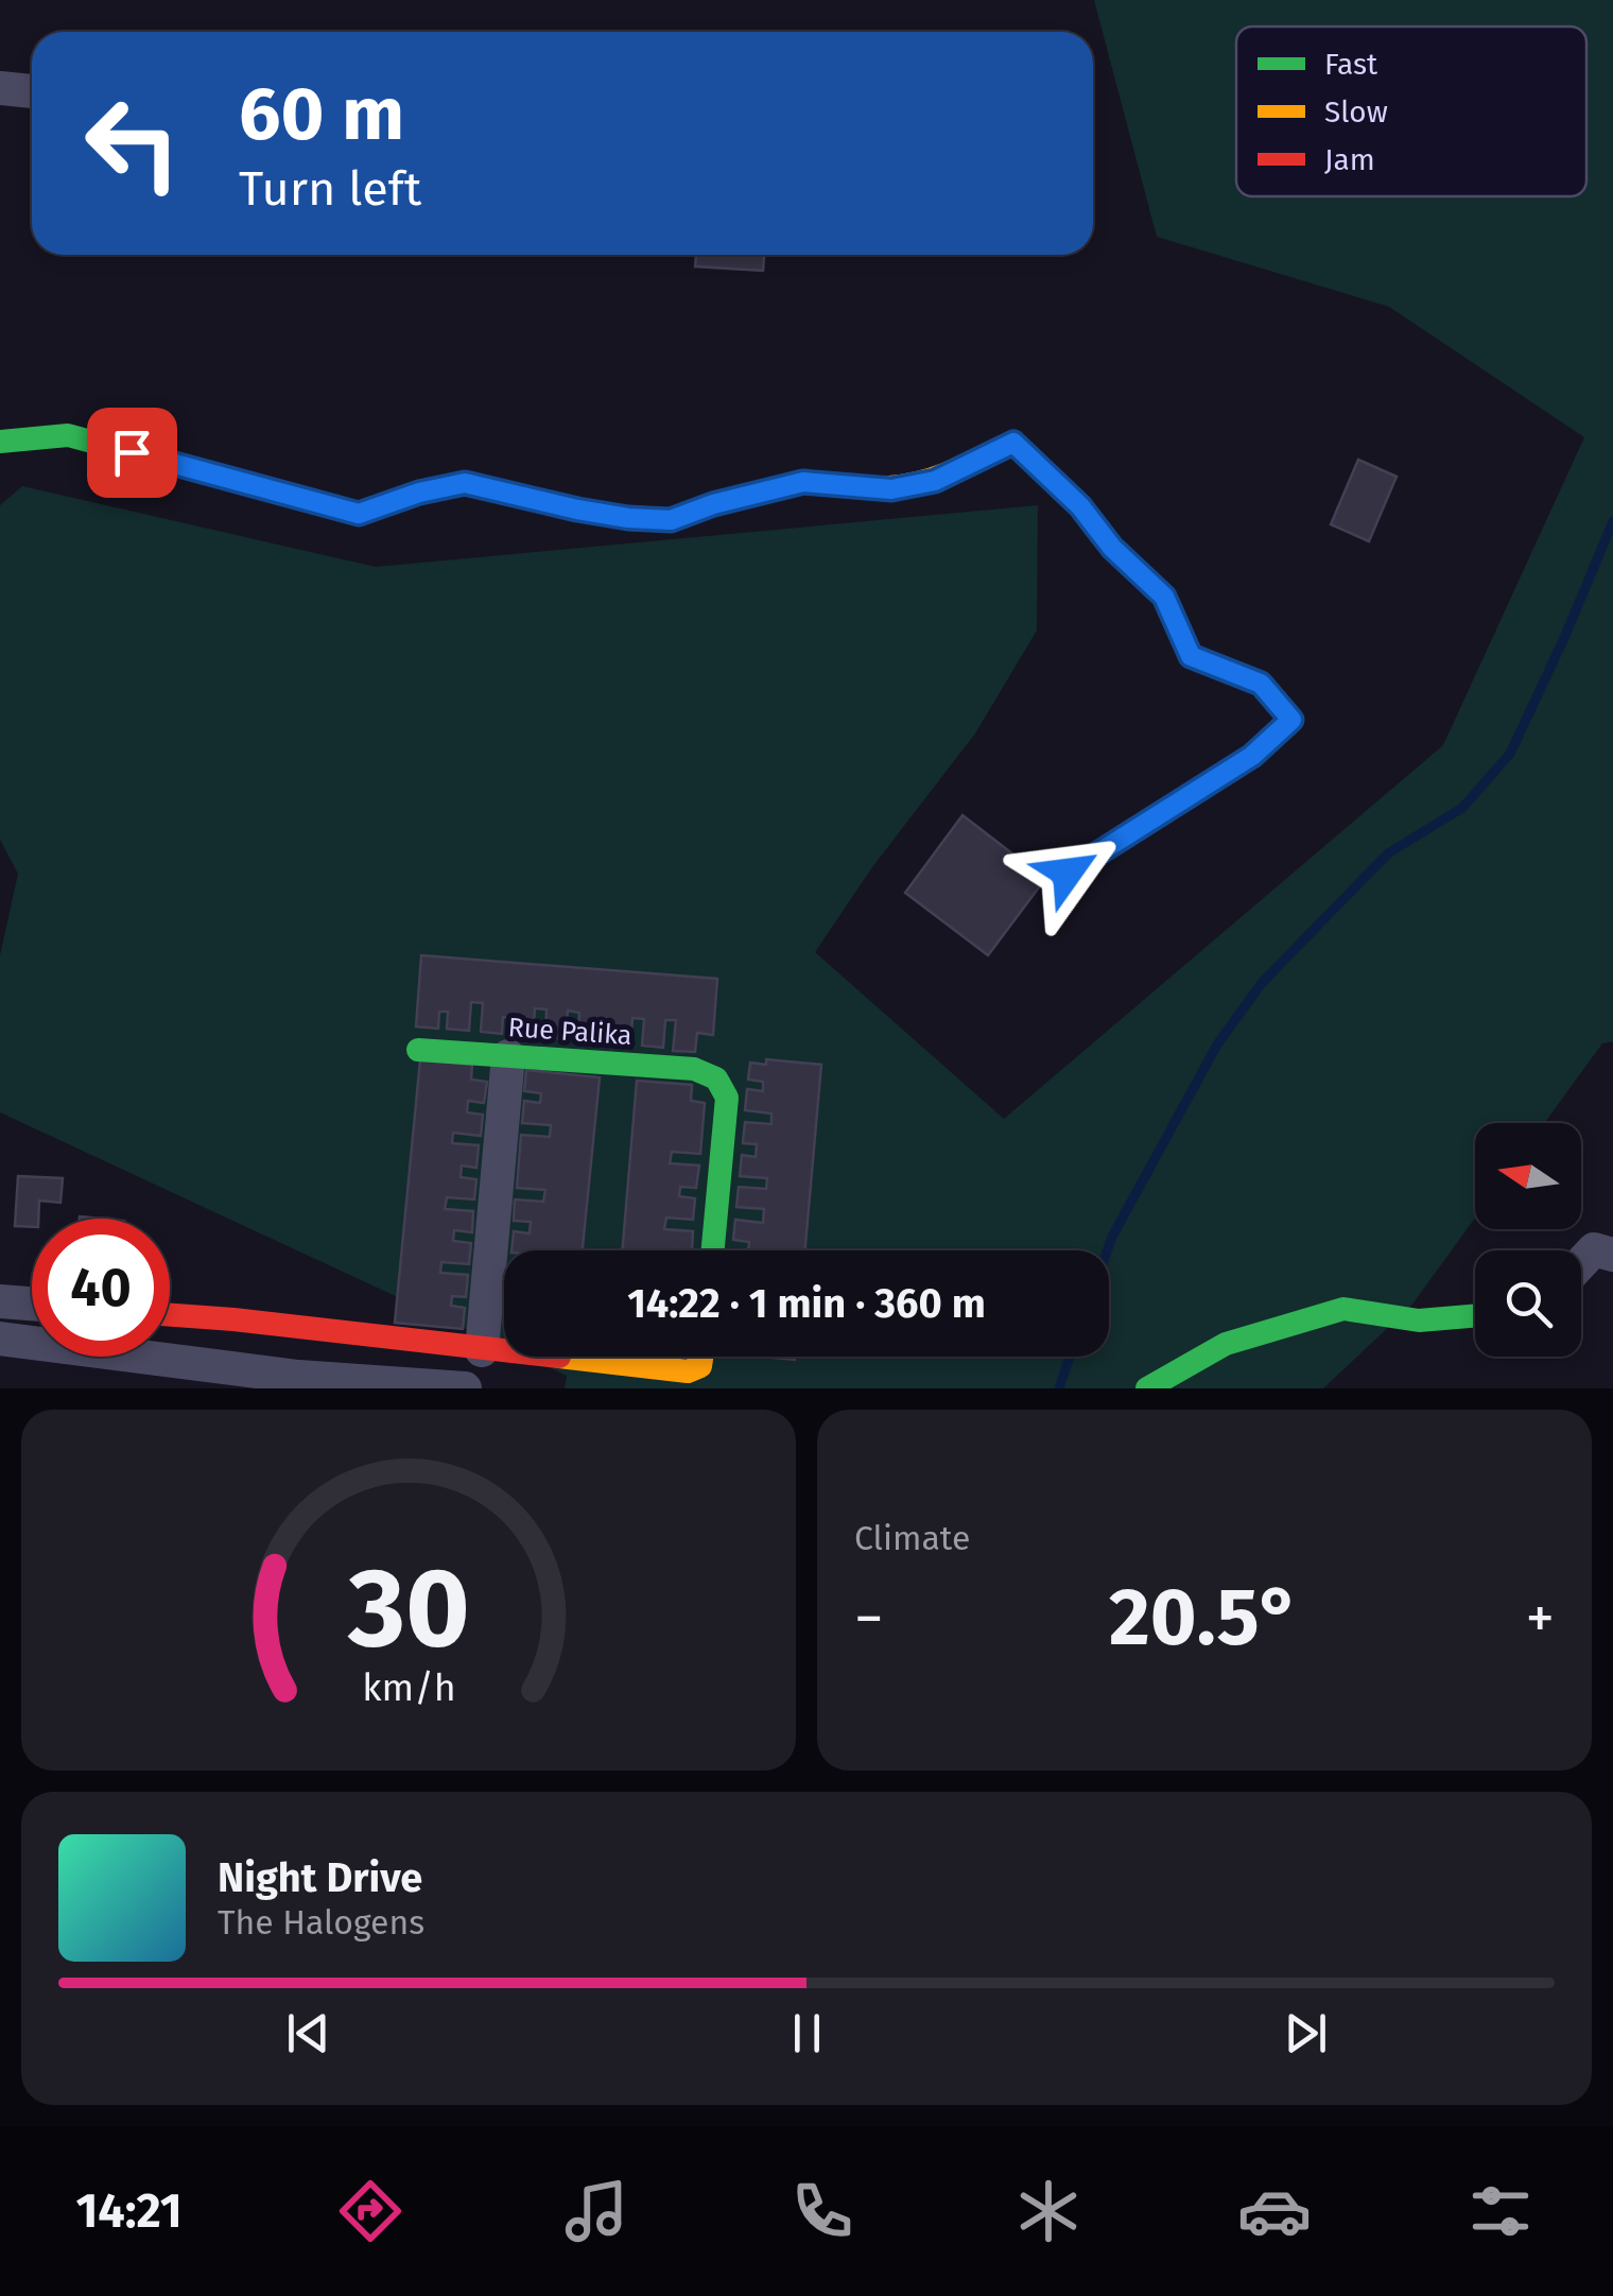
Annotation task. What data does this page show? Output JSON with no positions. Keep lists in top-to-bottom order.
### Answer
{
  "streets": {
    "street": ["Rue Palika"]
  },
  "legend": ["Fast", "Slow", "Jam"],
  "north": "left",
  "page": {
    "turn": ["60 m", "Turn left"],
    "limit": "40",
    "trip": "14:22 · 1 min · 360 m",
    "tile": "Climate",
    "heat": ["−", "20.5°", "+"],
    "song": ["Night Drive", "The Halogens"],
    "tabs": "14:21",
    "gauge": ["30", "km/h"]
  }
}
